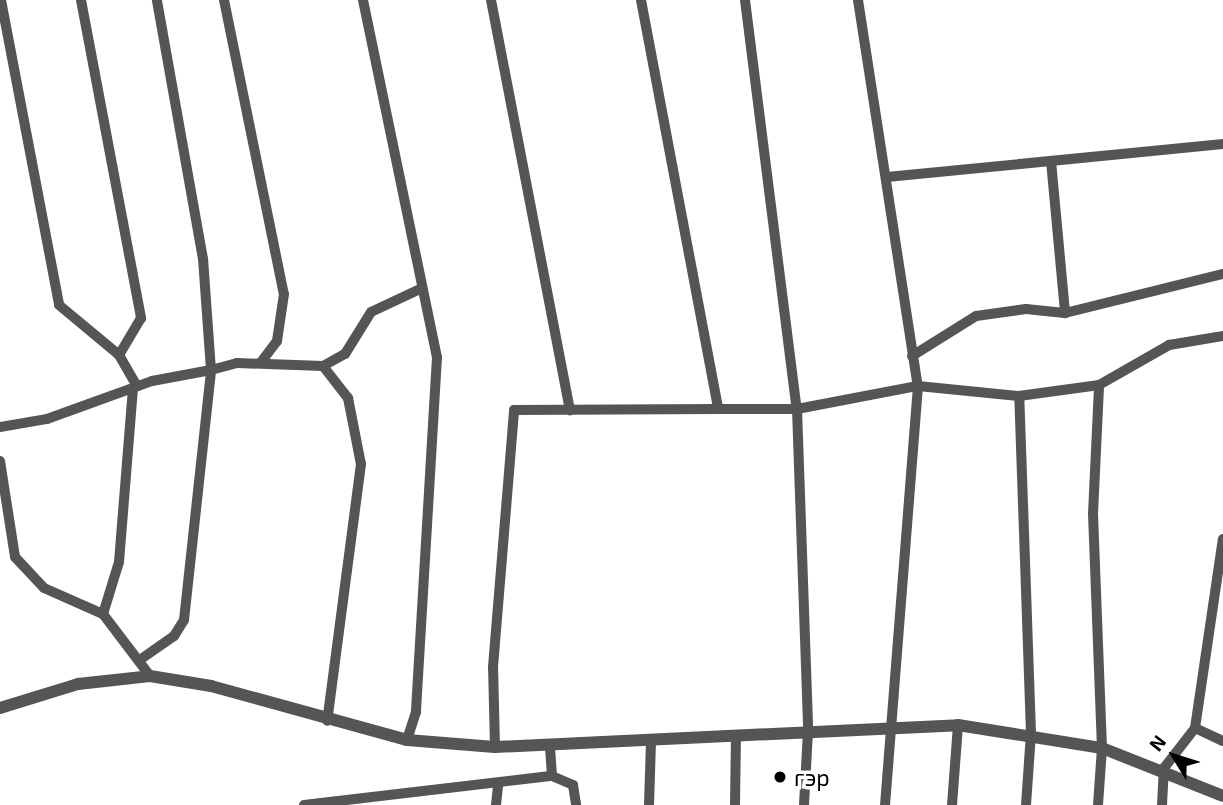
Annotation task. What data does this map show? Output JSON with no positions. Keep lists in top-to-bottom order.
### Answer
{
  "places": ["гэр"],
  "north": "top left"
}
